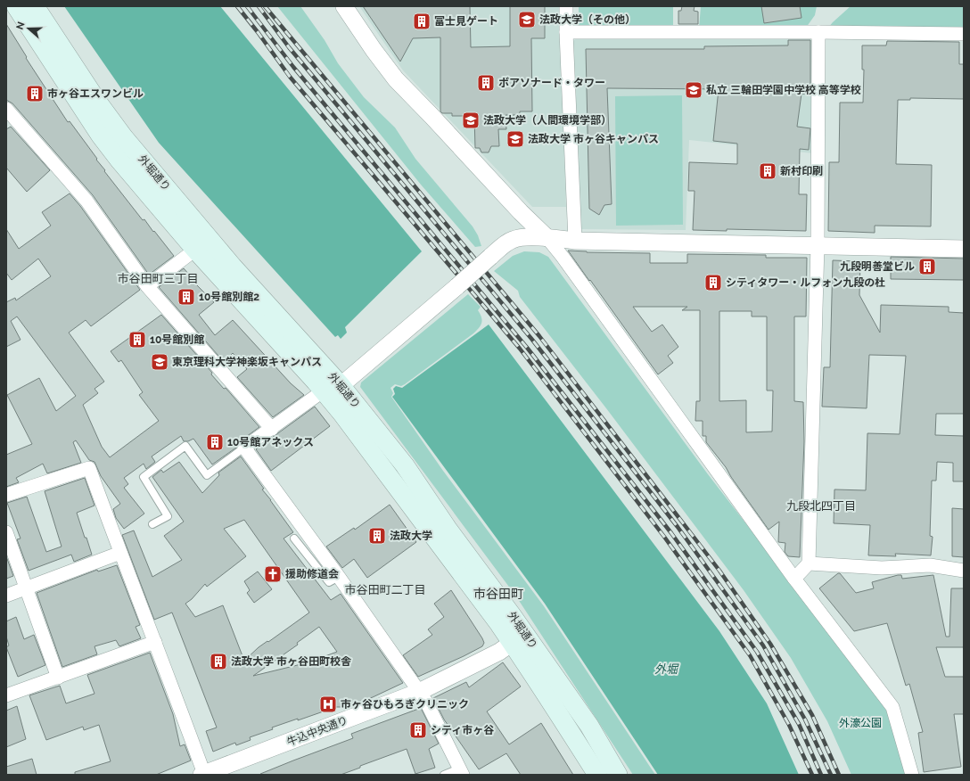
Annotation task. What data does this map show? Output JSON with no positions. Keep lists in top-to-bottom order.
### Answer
{
  "streets": {
    "main road": ["外堀通り"],
    "street": ["牛込中央通り"]
  },
  "crossings": [
    ["外堀通り", "牛込中央通り"]
  ],
  "districts": [
    "市谷田町三丁目",
    "九段北四丁目",
    "市谷田町二丁目",
    "市谷田町"
  ],
  "water": ["外堀"],
  "parks": ["外濠公園"],
  "places": {
    "school or university": [
      "法政大学（その他）",
      "私立 三輪田学園中学校 高等学校",
      "法政大学（人間環境学部）",
      "法政大学 市ヶ谷キャンパス",
      "東京理科大学神楽坂キャンパス"
    ],
    "building": [
      "富士見ゲート",
      "ボアソナード・タワー",
      "市ヶ谷エスワンビル",
      "新村印刷",
      "九段明善堂ビル",
      "シティタワー・ルフォン九段の杜",
      "10号館別館2",
      "10号館別館",
      "10号館アネックス",
      "法政大学",
      "法政大学 市ヶ谷田町校舎",
      "シティ市ヶ谷"
    ],
    "church": ["援助修道会"],
    "hospital": ["市ヶ谷ひもろぎクリニック"]
  },
  "north": "left"
}
